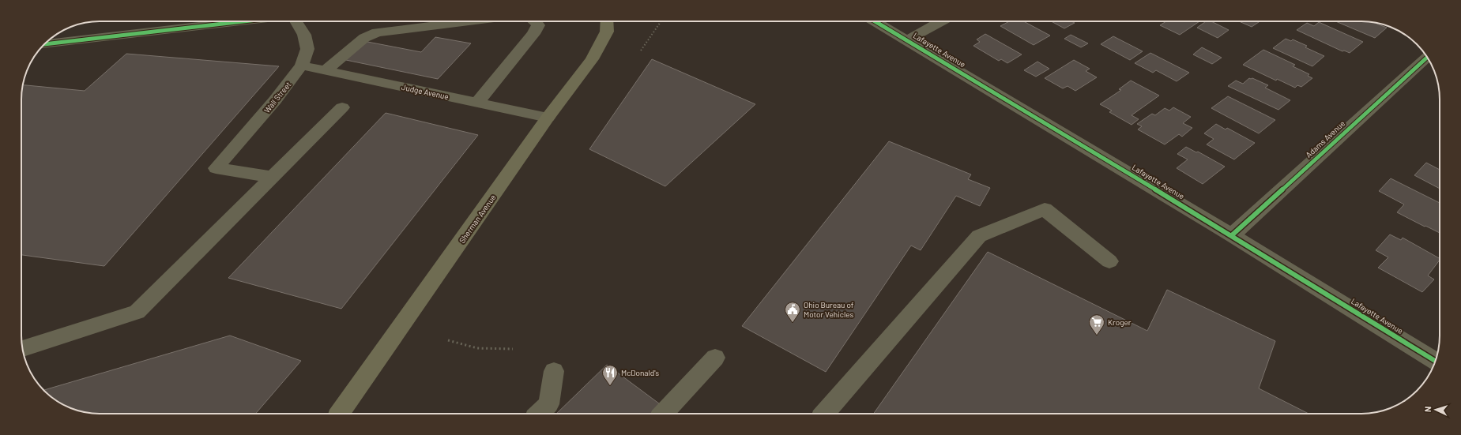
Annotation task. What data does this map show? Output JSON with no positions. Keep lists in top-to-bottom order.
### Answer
{
  "streets": {
    "main road": ["Sherman Avenue"],
    "street": [
      "Lafayette Avenue",
      "Judge Avenue",
      "Wall Street",
      "Adams Avenue"
    ]
  },
  "crossings": [
    ["Lafayette Avenue", "Adams Avenue"],
    ["Judge Avenue", "Wall Street"],
    ["Judge Avenue", "Sherman Avenue"]
  ],
  "places": {
    "public building": ["Ohio Bureau of Motor Vehicles"],
    "supermarket": ["Kroger"],
    "restaurant": ["McDonald's"]
  },
  "north": "left"
}
